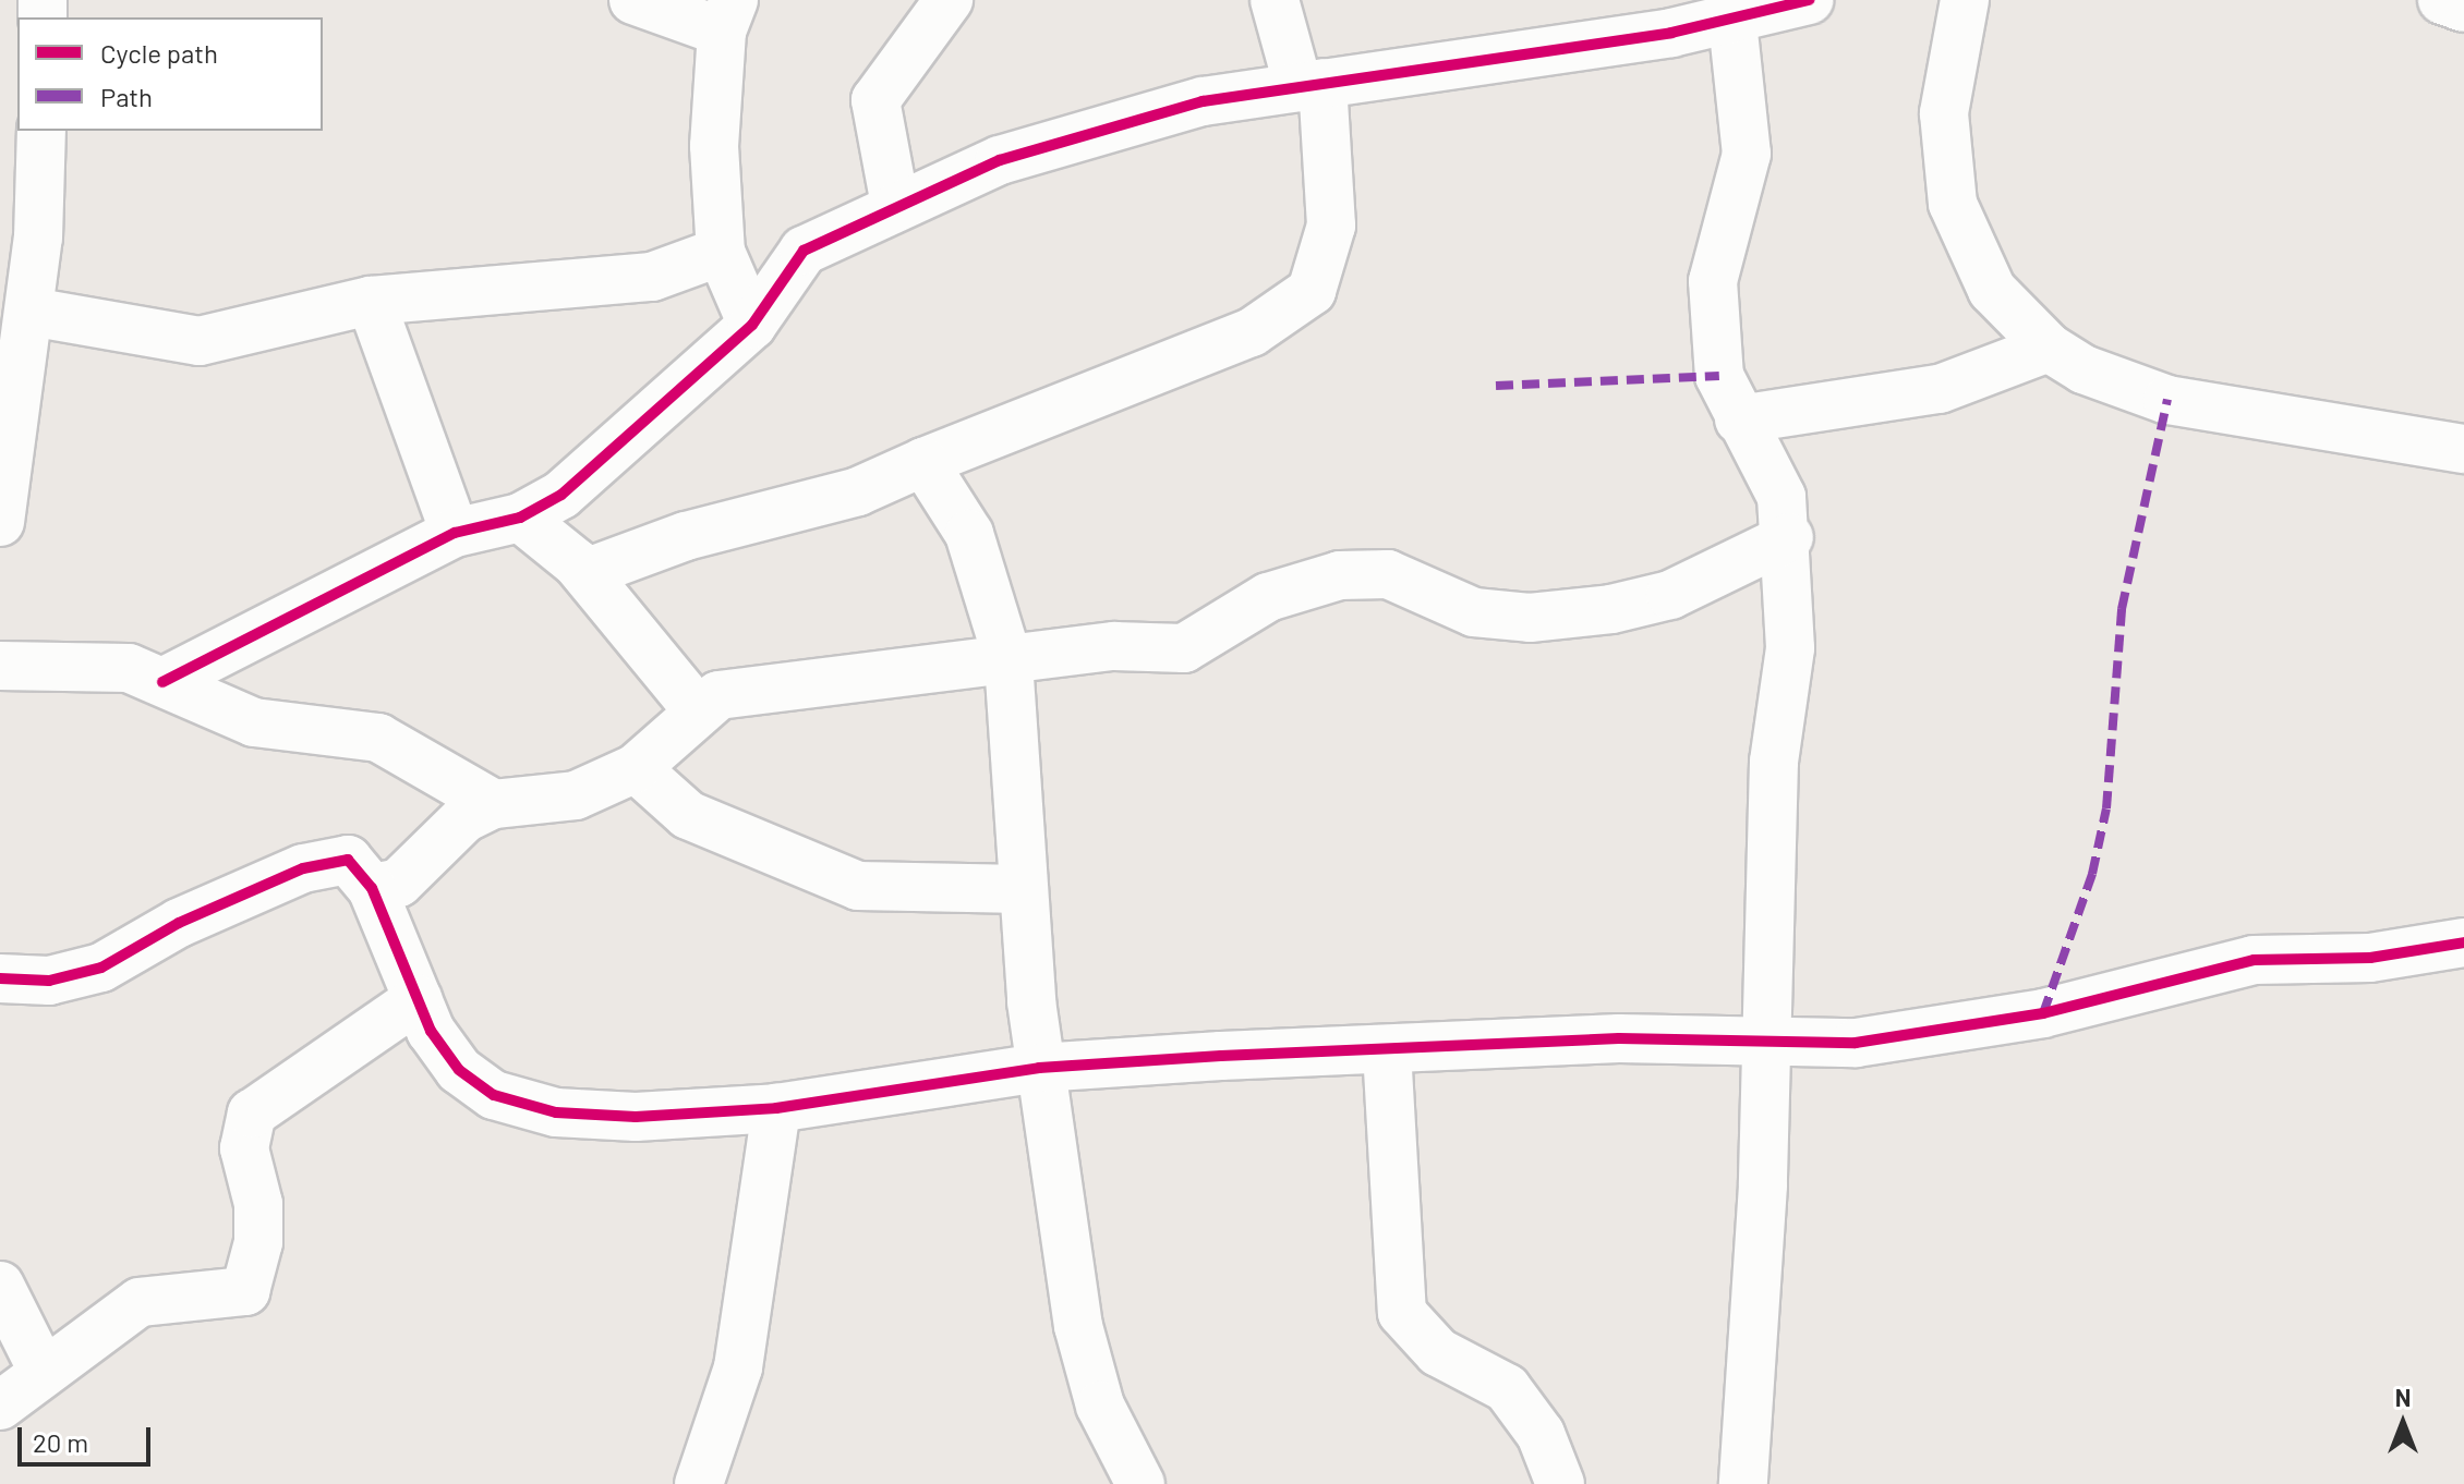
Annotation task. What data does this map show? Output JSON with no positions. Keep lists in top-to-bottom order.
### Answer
{
  "legend": ["Cycle path", "Path"],
  "scale_bar": "20 m",
  "north": "top"
}
